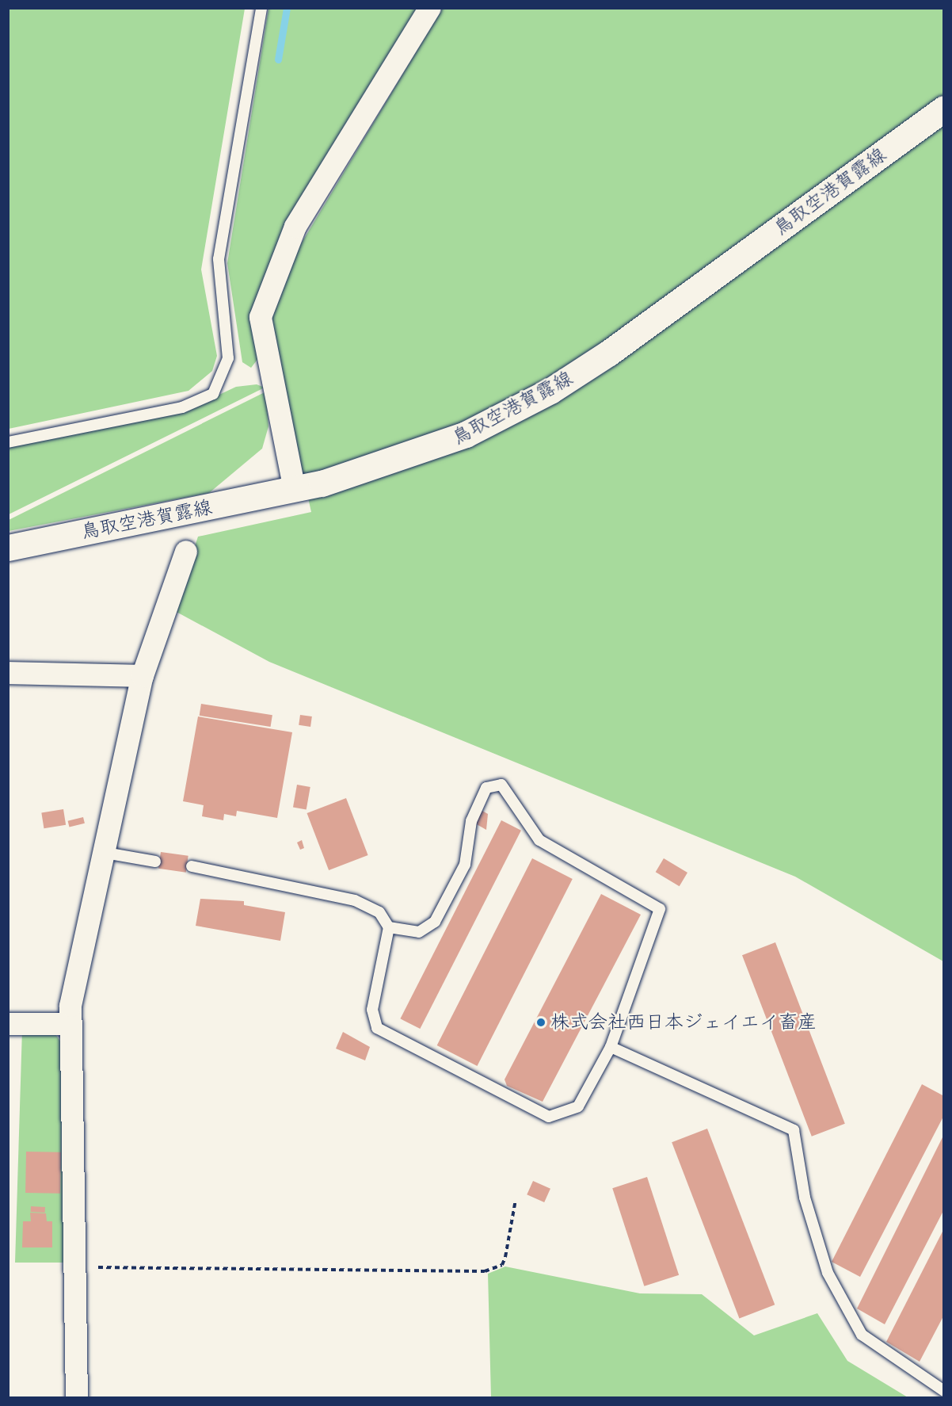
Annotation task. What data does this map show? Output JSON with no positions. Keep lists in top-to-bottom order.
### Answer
{
  "streets": {
    "main road": ["鳥取空港賀露線"]
  },
  "places": ["株式会社西日本ジェイエイ畜産"]
}
